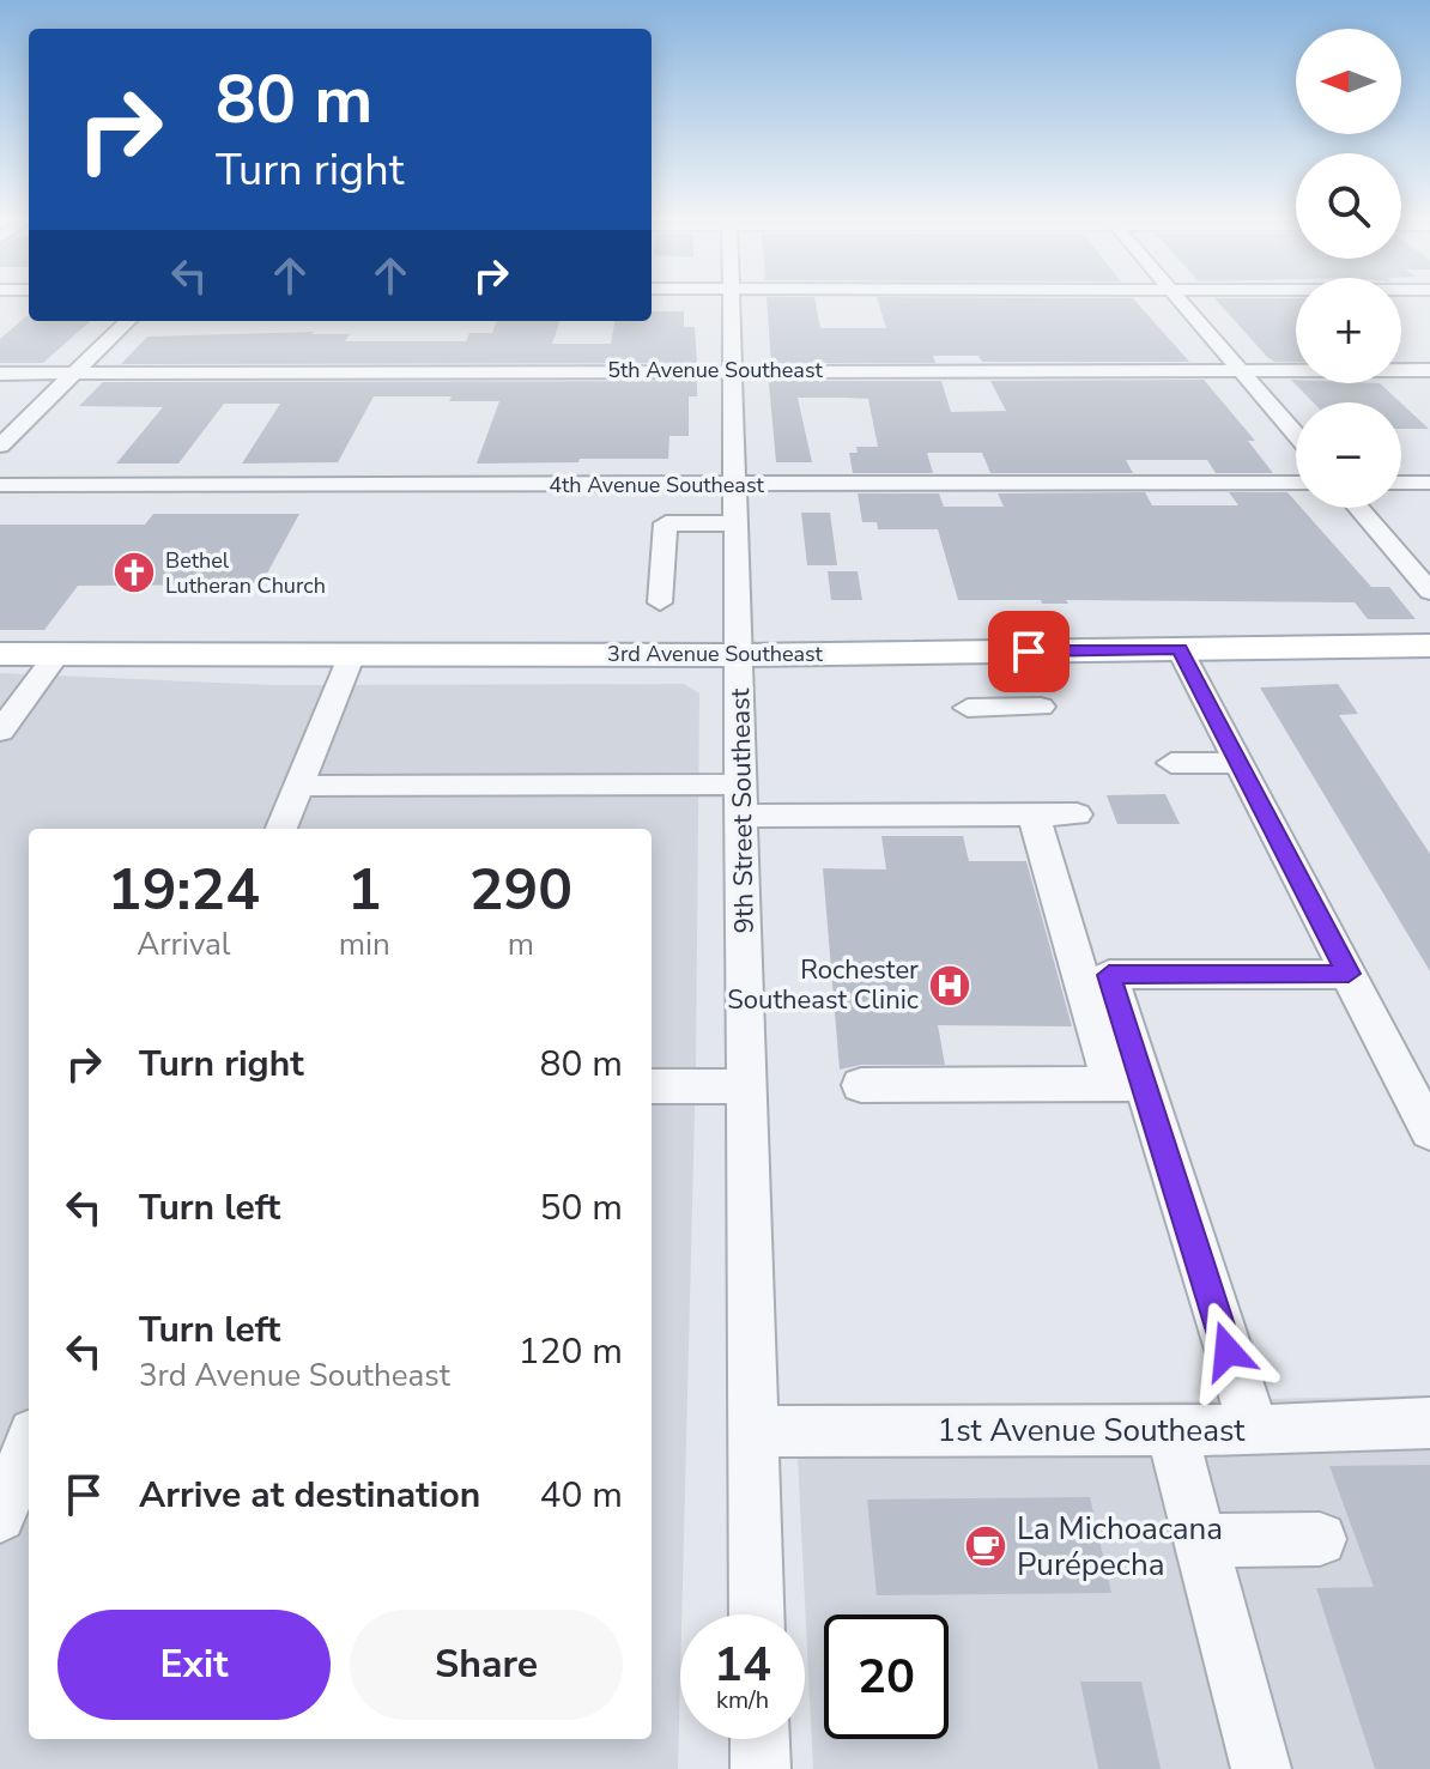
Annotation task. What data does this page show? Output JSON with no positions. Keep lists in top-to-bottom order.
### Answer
{
  "streets": {
    "main road": ["3rd Avenue Southeast"],
    "street": [
      "5th Avenue Southeast",
      "4th Avenue Southeast",
      "9th Street Southeast",
      "1st Avenue Southeast"
    ]
  },
  "crossings": [
    ["5th Avenue Southeast", "9th Street Southeast"],
    ["4th Avenue Southeast", "9th Street Southeast"],
    ["3rd Avenue Southeast", "9th Street Southeast"],
    ["9th Street Southeast", "1st Avenue Southeast"]
  ],
  "places": {
    "church": ["Bethel Lutheran Church"],
    "hospital": ["Rochester Southeast Clinic"],
    "cafe": ["La Michoacana Purépecha"]
  },
  "north": "left",
  "page": {
    "map_buttons": ["+", "−"],
    "turn": ["80 m", "Turn right"],
    "eta": [
      "19:24",
      "Arrival",
      "1",
      "min",
      "290",
      "m"
    ],
    "list": [
      {
        "name": "Turn right",
        "value": "80 m"
      },
      {
        "name": "Turn left",
        "value": "50 m"
      },
      {
        "name": "Turn left",
        "note": "3rd Avenue Southeast",
        "value": "120 m"
      },
      {
        "name": "Arrive at destination",
        "value": "40 m"
      }
    ],
    "buttons": ["Exit", "Share"],
    "speed": "14 km/h",
    "limit": "20"
  }
}
